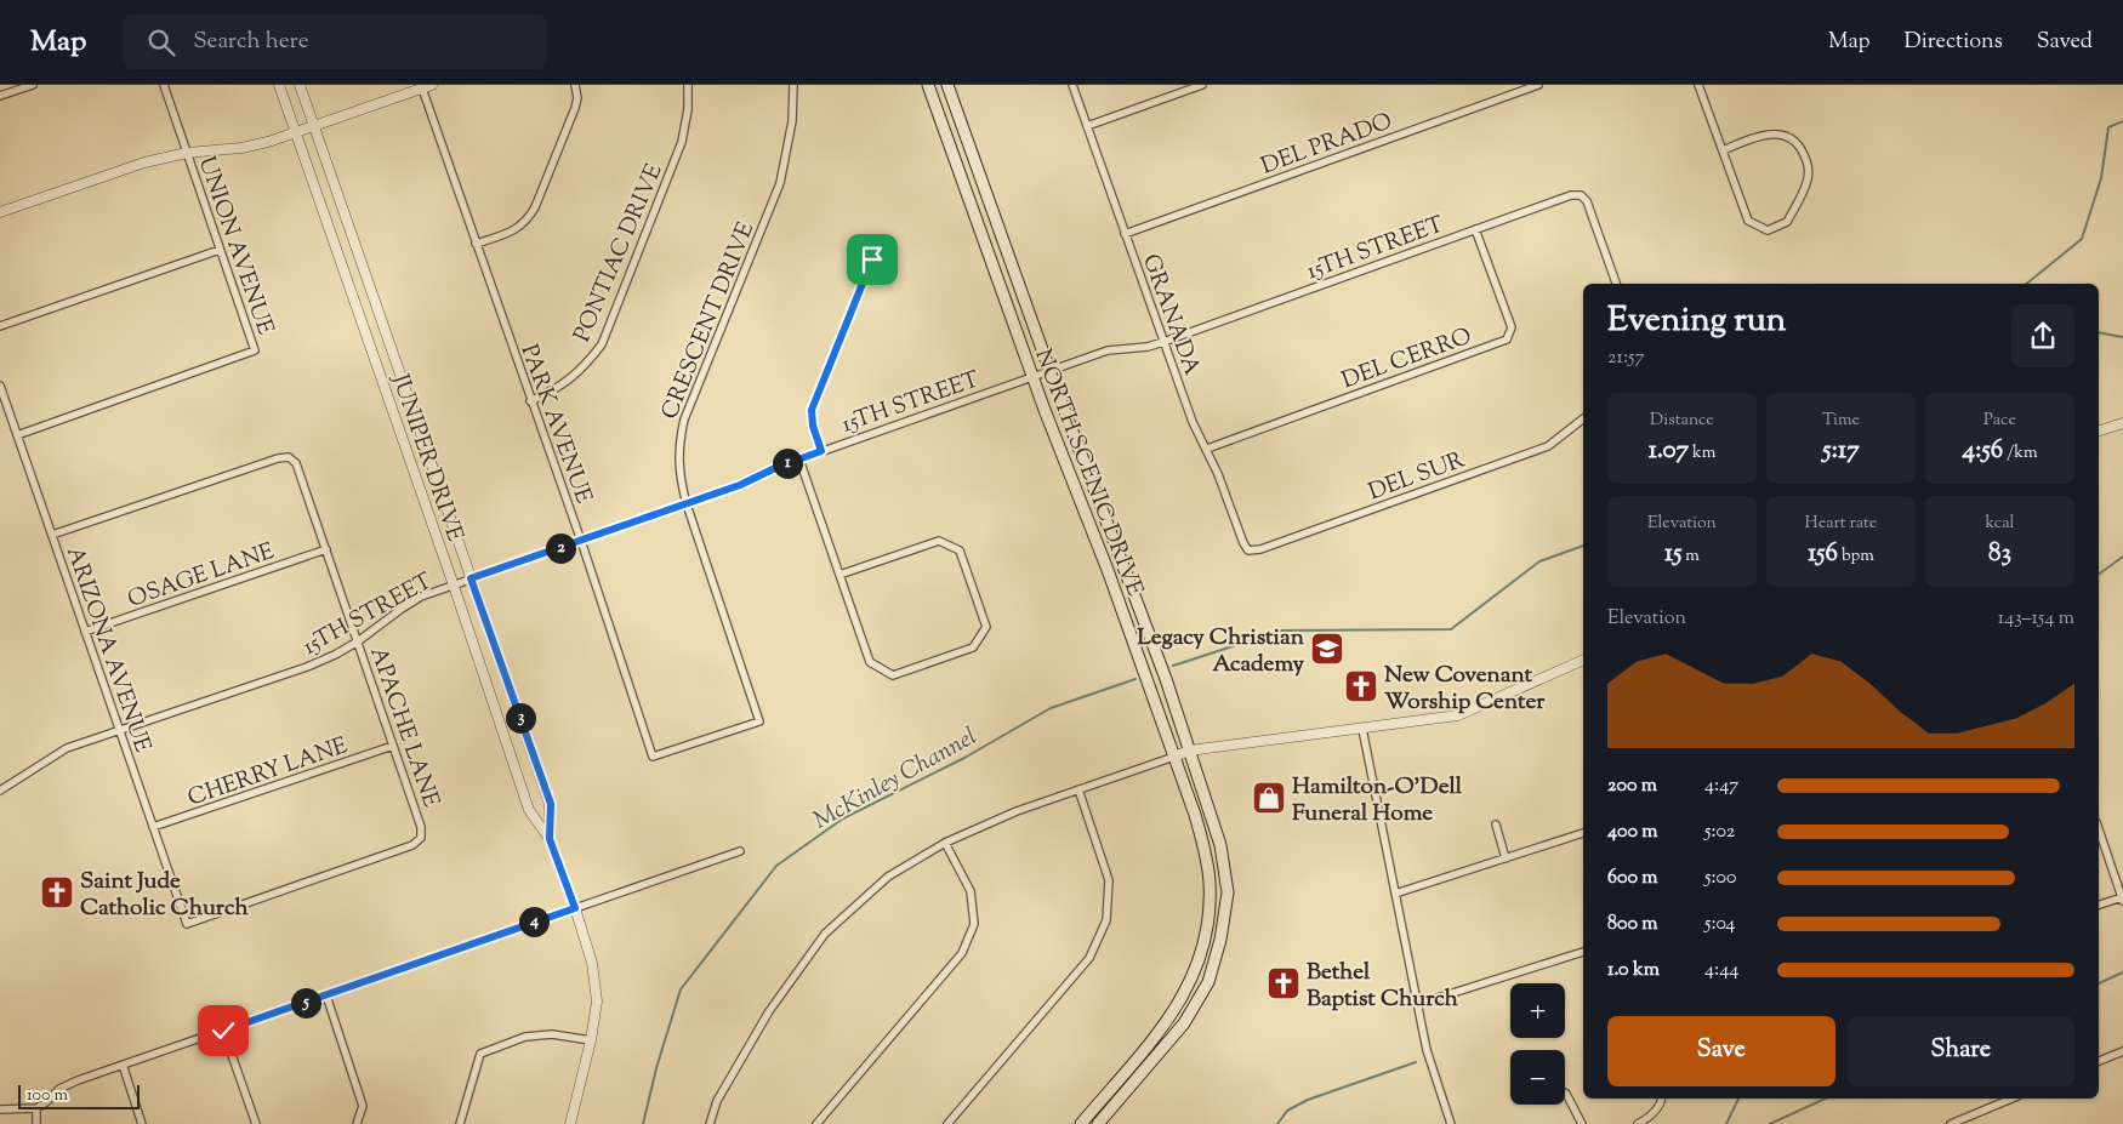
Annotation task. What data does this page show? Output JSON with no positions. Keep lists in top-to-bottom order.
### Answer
{
  "streets": {
    "main road": ["NORTH SCENIC DRIVE"],
    "street": [
      "DEL PRADO",
      "UNION AVENUE",
      "15TH STREET",
      "PONTIAC DRIVE",
      "GRANADA",
      "CRESCENT DRIVE",
      "DEL CERRO",
      "PARK AVENUE",
      "JUNIPER DRIVE",
      "DEL SUR",
      "OSAGE LANE",
      "ARIZONA AVENUE",
      "APACHE LANE",
      "CHERRY LANE"
    ]
  },
  "crossings": [
    ["DEL PRADO", "GRANADA"],
    ["UNION AVENUE", "ARIZONA AVENUE"],
    ["15TH STREET", "GRANADA"],
    ["15TH STREET", "CRESCENT DRIVE"],
    ["15TH STREET", "DEL CERRO"],
    ["15TH STREET", "PARK AVENUE"],
    ["15TH STREET", "JUNIPER DRIVE"],
    ["15TH STREET", "NORTH SCENIC DRIVE"],
    ["15TH STREET", "ARIZONA AVENUE"],
    ["15TH STREET", "APACHE LANE"],
    ["PONTIAC DRIVE", "PARK AVENUE"],
    ["GRANADA", "DEL CERRO"],
    ["GRANADA", "DEL SUR"],
    ["CRESCENT DRIVE", "PARK AVENUE"],
    ["OSAGE LANE", "ARIZONA AVENUE"],
    ["OSAGE LANE", "APACHE LANE"],
    ["ARIZONA AVENUE", "APACHE LANE"],
    ["ARIZONA AVENUE", "CHERRY LANE"],
    ["APACHE LANE", "CHERRY LANE"]
  ],
  "water": ["McKinley Channel"],
  "places": {
    "school or university": ["Legacy Christian Academy"],
    "church": ["New Covenant Worship Center", "Saint Jude Catholic Church", "Bethel Baptist Church"],
    "shop": ["Hamilton-O'Dell Funeral Home"]
  },
  "scale_bar": "100 m",
  "page": {
    "header": "Map",
    "search": "Search here",
    "nav": ["Map", "Directions", "Saved"],
    "heading": ["Evening run", "21:57"],
    "stats": [
      ["Distance", "1.07 km"],
      ["Time", "5:17"],
      ["Pace", "4:56 /km"],
      ["Elevation", "15 m"],
      ["Heart rate", "156 bpm"],
      ["kcal", "83"]
    ],
    "pins": [
      "1",
      "2",
      "3",
      "4",
      "5"
    ],
    "chart": ["Elevation", "143–154 m"],
    "list": [
      {
        "name": "200 m",
        "note": "4:47"
      },
      {
        "name": "400 m",
        "note": "5:02"
      },
      {
        "name": "600 m",
        "note": "5:00"
      },
      {
        "name": "800 m",
        "note": "5:04"
      },
      {
        "name": "1.0 km",
        "note": "4:44"
      }
    ],
    "map_buttons": ["+", "−"],
    "buttons": ["Save", "Share"],
    "scale": "100 m"
  }
}
